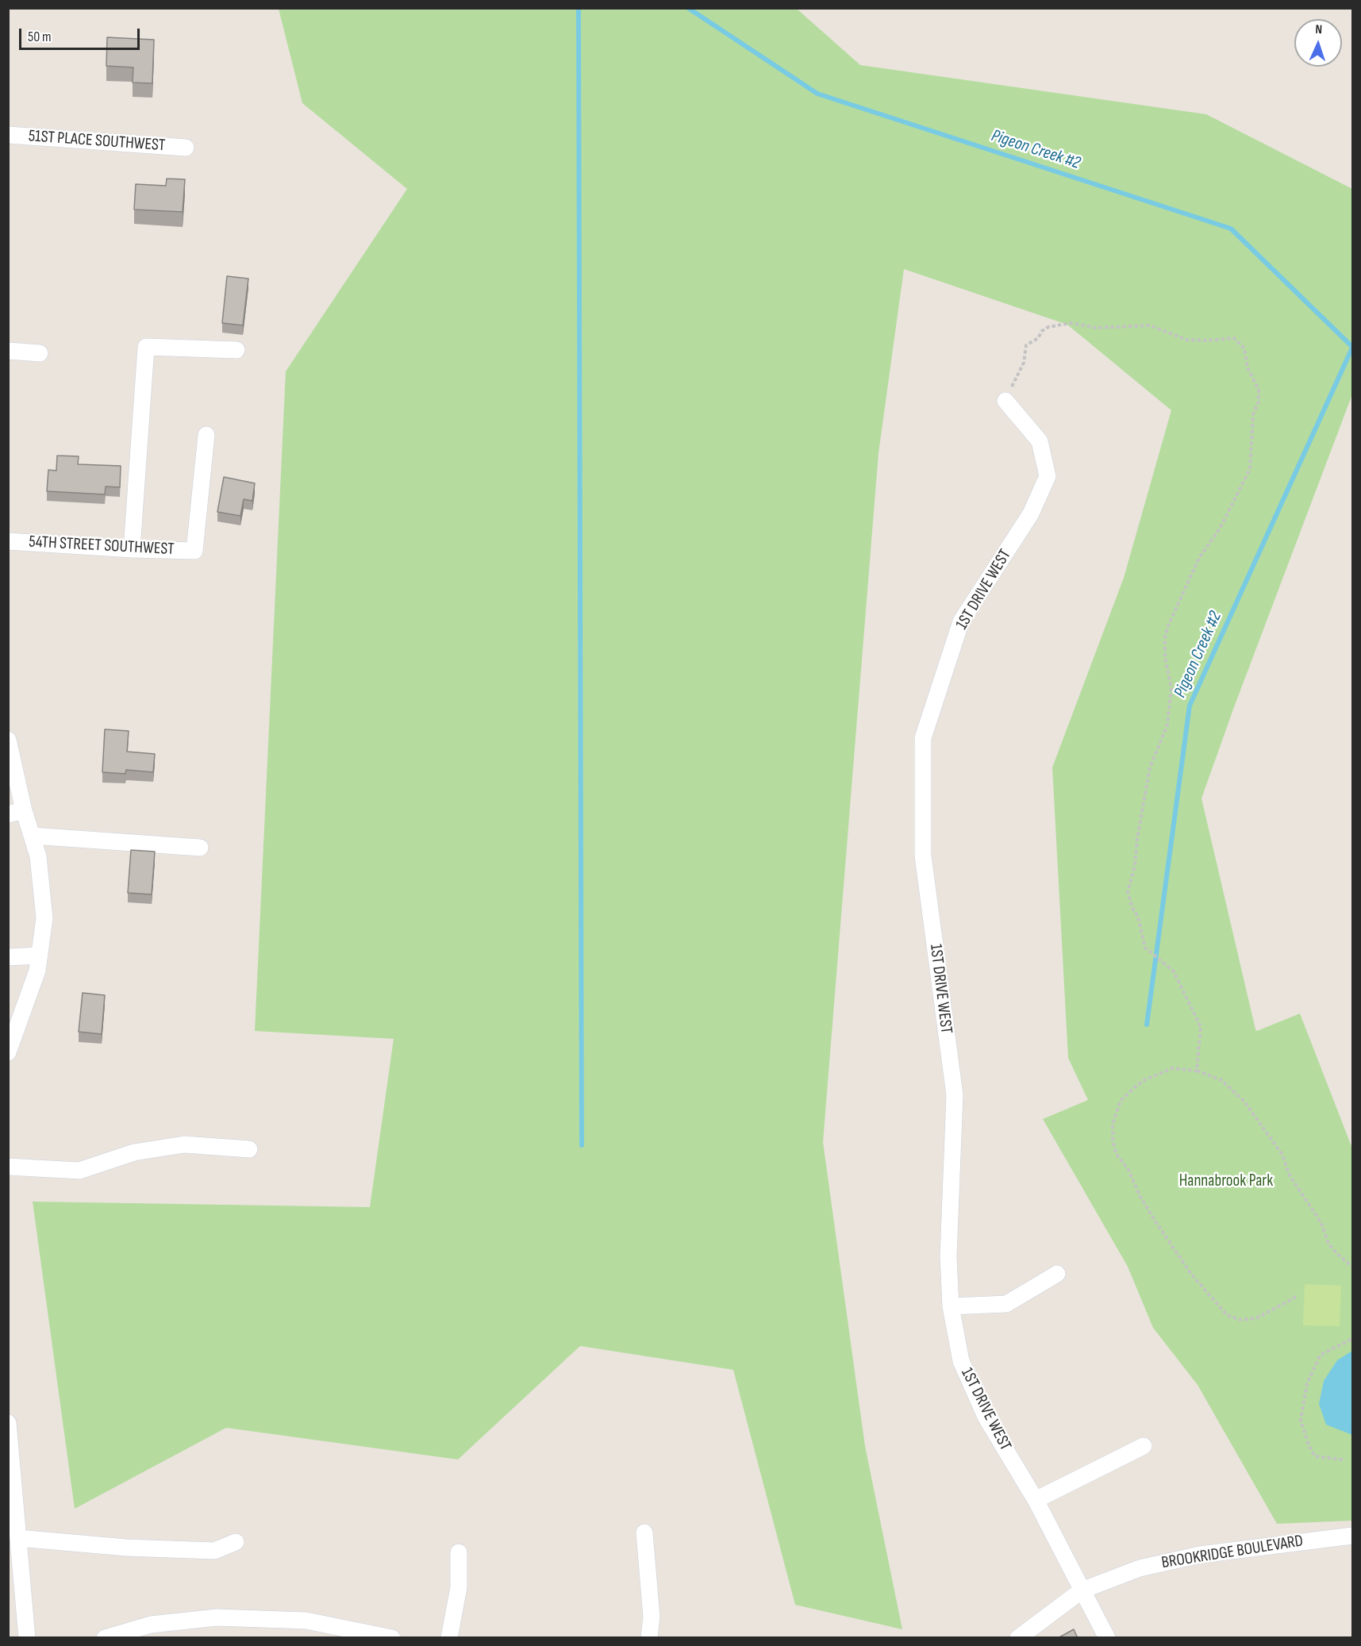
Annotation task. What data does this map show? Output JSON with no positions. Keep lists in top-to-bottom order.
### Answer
{
  "streets": {
    "street": [
      "51ST PLACE SOUTHWEST",
      "54TH STREET SOUTHWEST",
      "1ST DRIVE WEST",
      "BROOKRIDGE BOULEVARD"
    ]
  },
  "crossings": [
    ["1ST DRIVE WEST", "BROOKRIDGE BOULEVARD"]
  ],
  "water": ["Pigeon Creek #2"],
  "parks": ["Hannabrook Park"],
  "scale_bar": "50 m",
  "north": "top"
}
